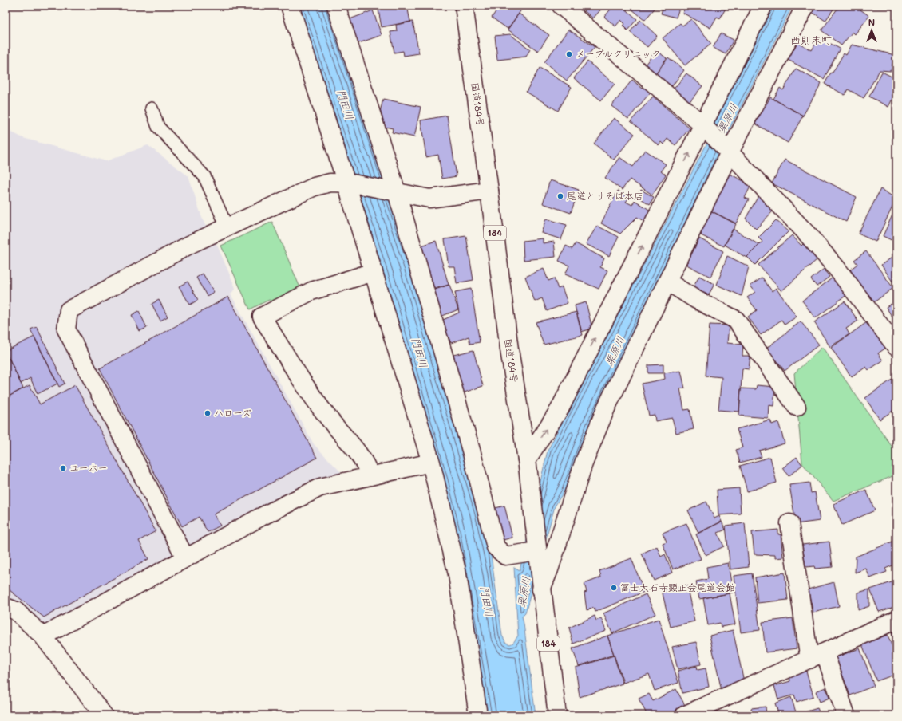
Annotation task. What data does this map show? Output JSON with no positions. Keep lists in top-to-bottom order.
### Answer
{
  "streets": {
    "main road": ["国道184号", "184"]
  },
  "districts": ["西則末町"],
  "water": ["門田川", "栗原川"],
  "places": [
    "メープルクリニック",
    "尾道とりそば本店",
    "ハローズ",
    "ユーホー",
    "冨士大石寺顕正会尾道会館"
  ],
  "north": "top"
}
